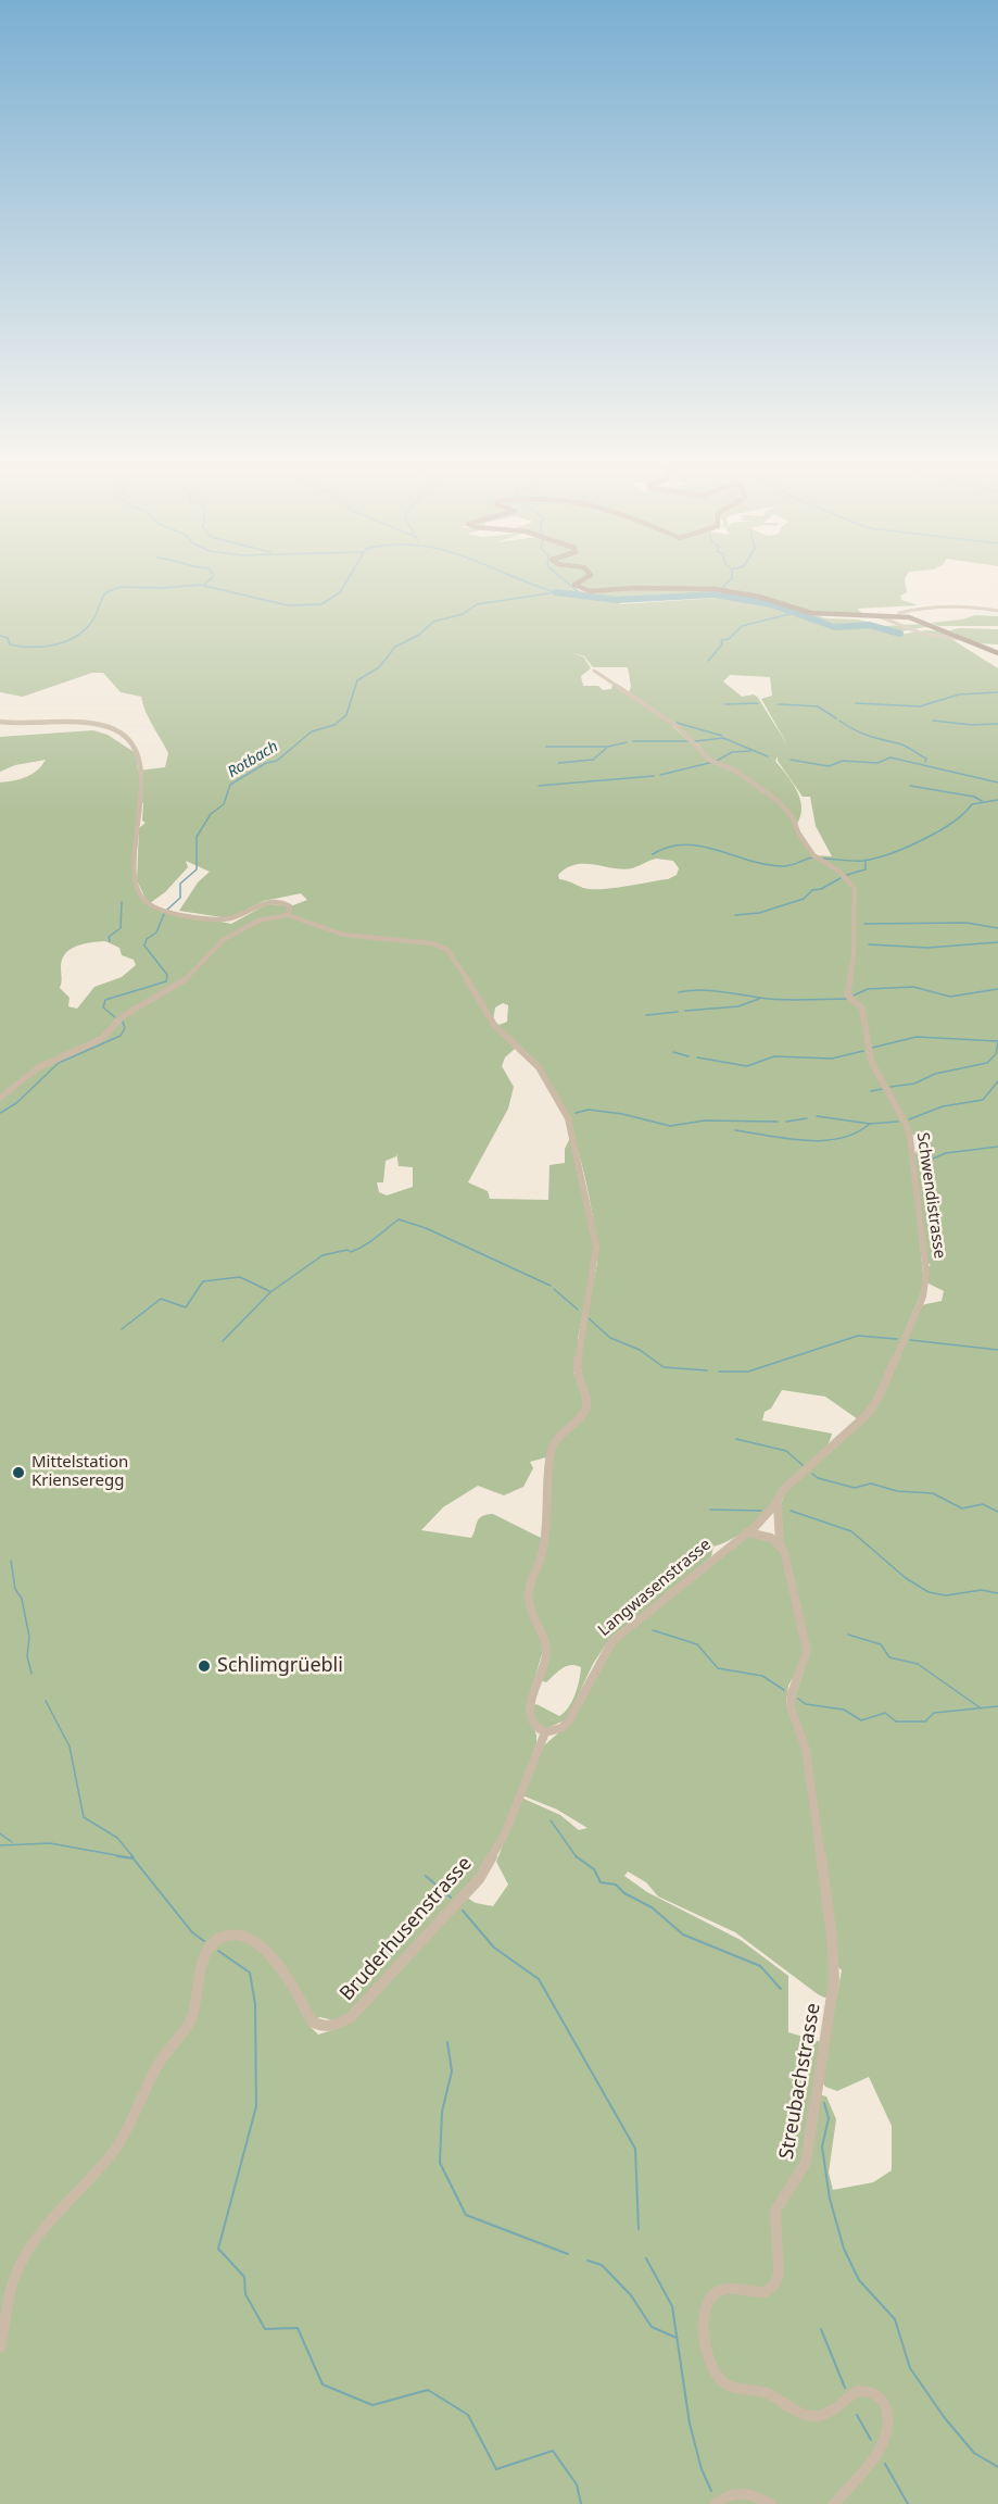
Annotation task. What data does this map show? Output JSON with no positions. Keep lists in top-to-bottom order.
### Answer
{
  "streets": {
    "street": [
      "Schwendistrasse",
      "Langwasenstrasse",
      "Bruderhusenstrasse",
      "Streubachstrasse"
    ]
  },
  "crossings": [
    ["Schwendistrasse", "Langwasenstrasse"],
    ["Schwendistrasse", "Streubachstrasse"],
    ["Langwasenstrasse", "Bruderhusenstrasse"]
  ],
  "water": ["Rotbach"],
  "places": ["Mittelstation Krienseregg", "Schlimgrüebli"]
}
